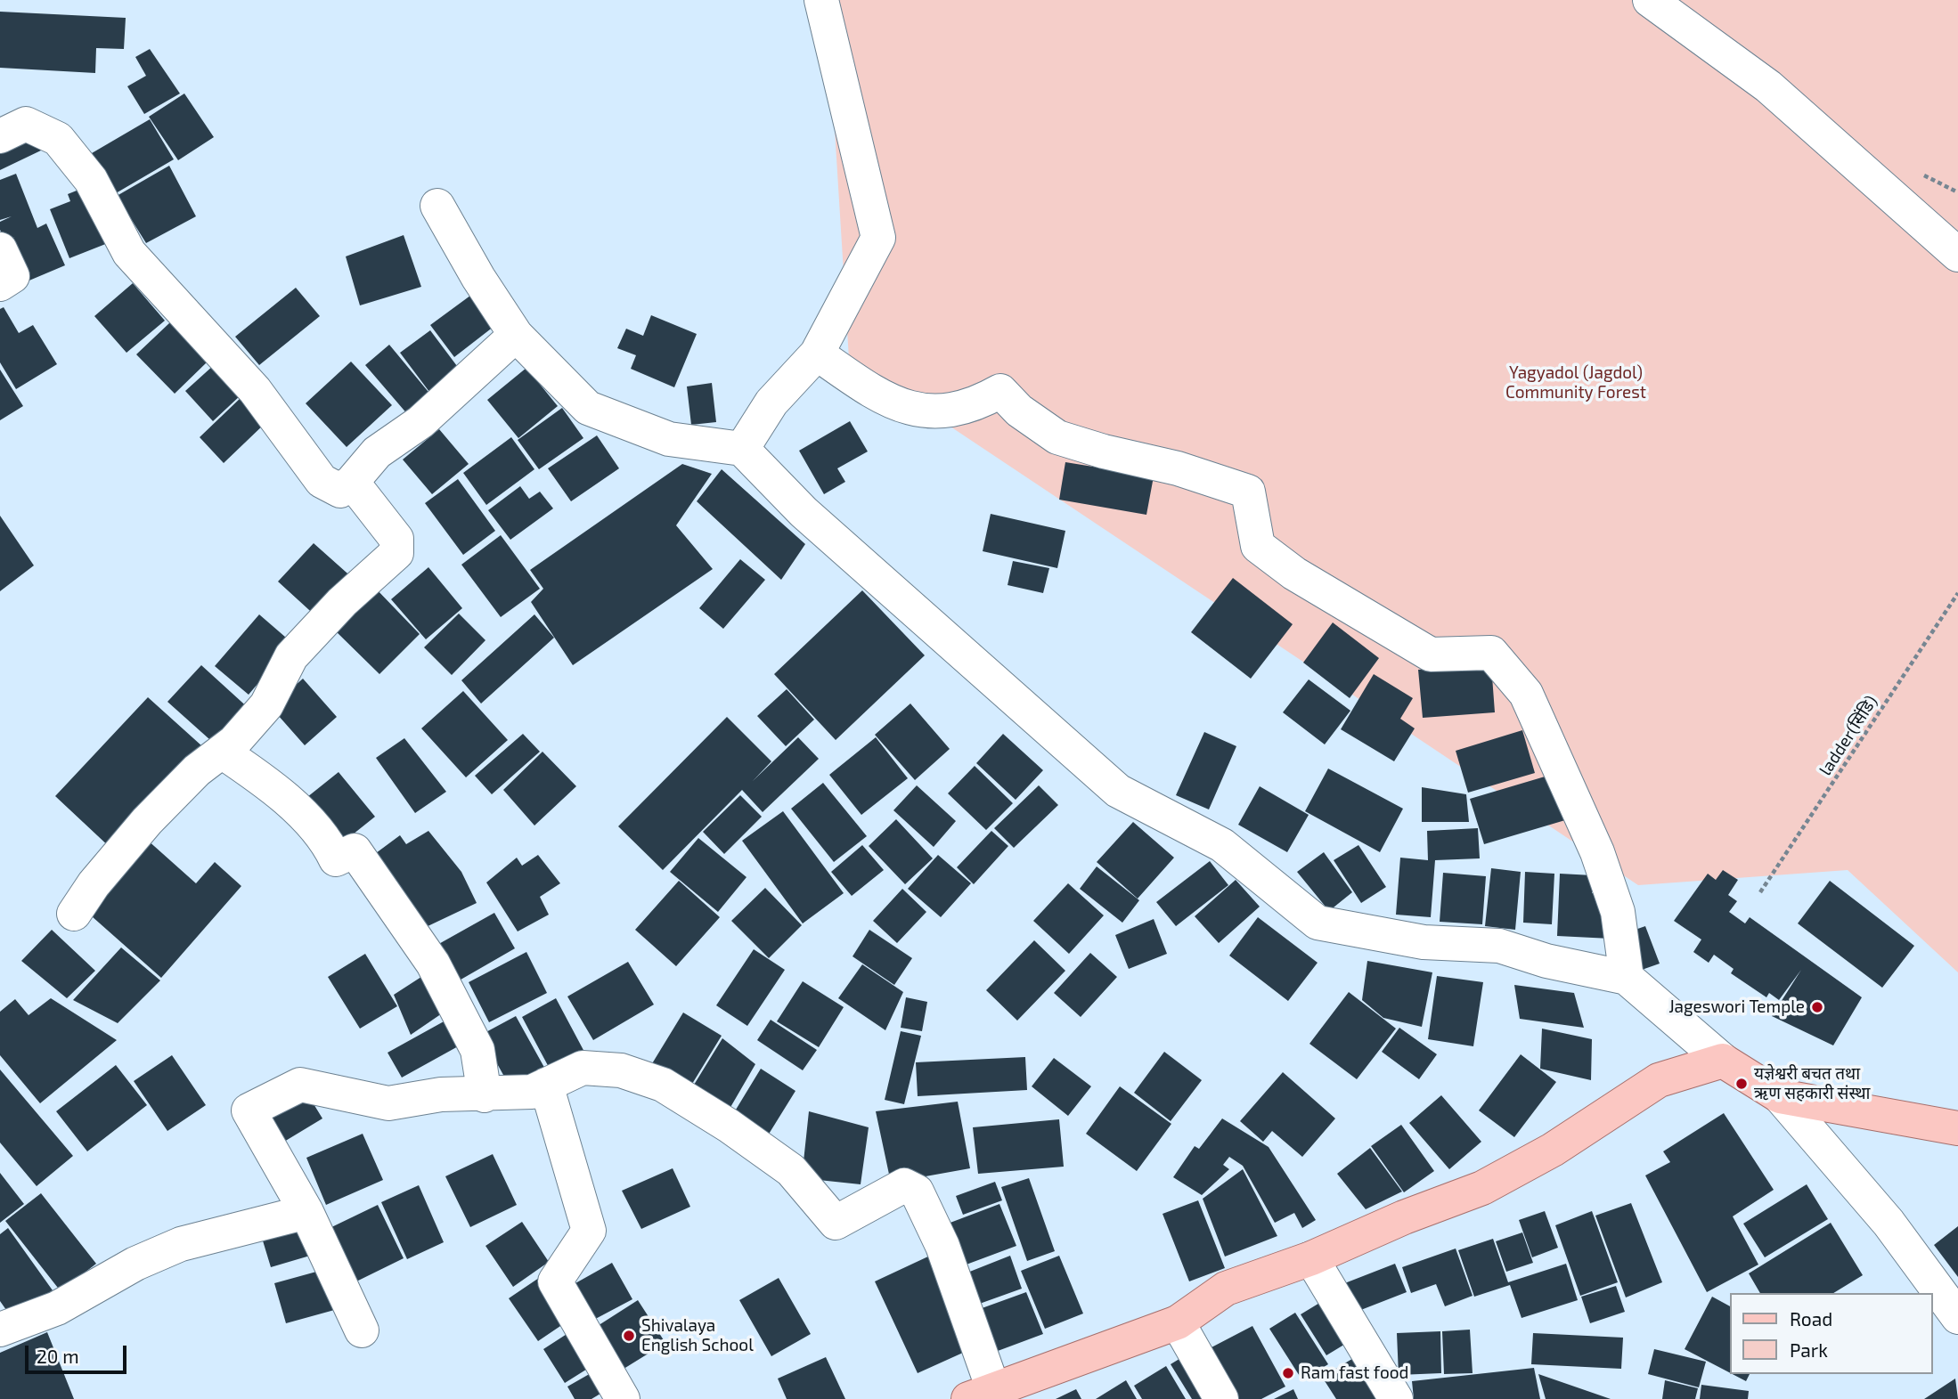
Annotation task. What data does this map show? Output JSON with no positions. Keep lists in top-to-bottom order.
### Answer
{
  "streets": {
    "path": ["ladder(सिंडि)"]
  },
  "parks": ["Yagyadol (Jagdol) Community Forest"],
  "places": [
    "Jageswori Temple",
    "यज्ञेश्वरी बचत तथा ऋण सहकारी संस्था",
    "Shivalaya English School",
    "Ram fast food"
  ],
  "legend": ["Road", "Park"],
  "scale_bar": "20 m"
}
